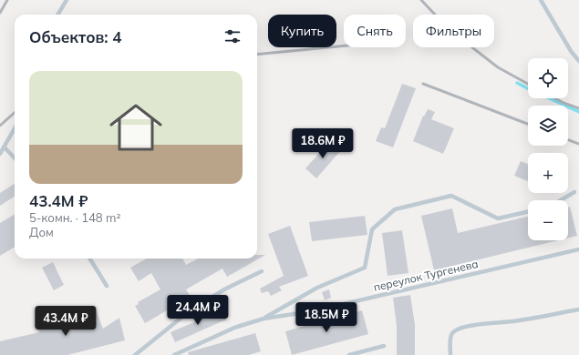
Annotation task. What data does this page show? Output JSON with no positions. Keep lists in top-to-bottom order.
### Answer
{
  "streets": {
    "lane": ["переулок Тургенева"]
  },
  "page": {
    "chip": ["Купить", "Снять", "Фильтры"],
    "heading": "Объектов: 4",
    "map_buttons": ["+", "−"],
    "list": [
      {
        "name": "43.4M ₽",
        "note": "5-комн. · 148 m² · Дом"
      }
    ],
    "price": [
      "18.6M ₽",
      "24.4M ₽",
      "18.5M ₽",
      "43.4M ₽"
    ]
  }
}
